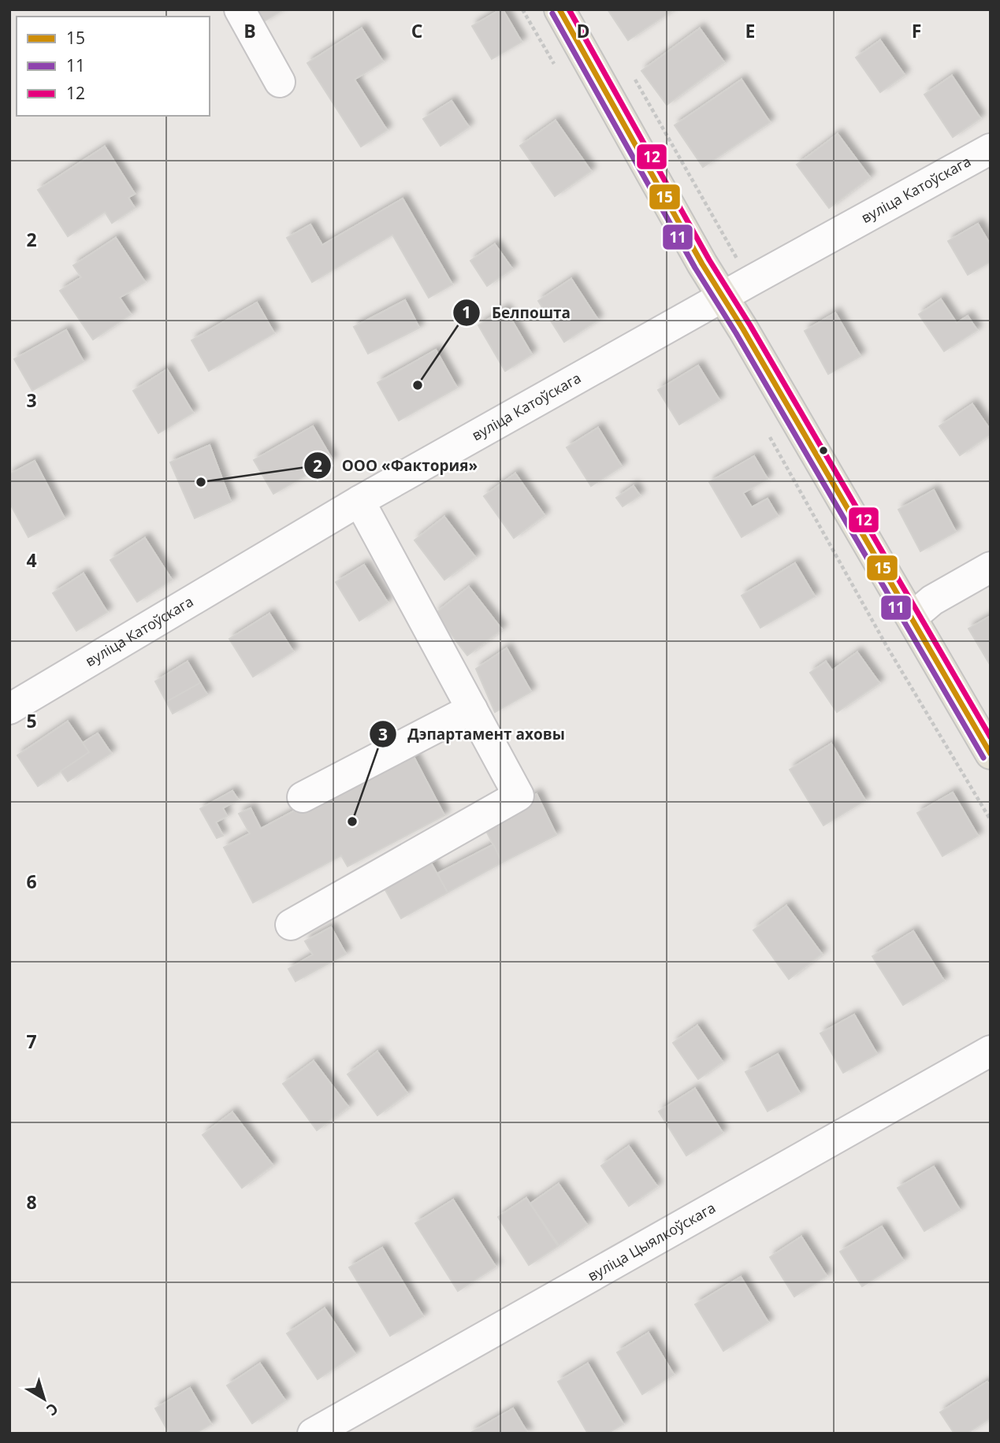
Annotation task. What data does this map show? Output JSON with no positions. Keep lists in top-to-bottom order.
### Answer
{
  "streets": {
    "street": ["вуліца Катоўскага", "вуліца Цыялкоўскага"]
  },
  "places": ["Белпошта", "ООО «Фактория»", "Дэпартамент аховы"],
  "lines": ["transit line 15", "transit line 12", "transit line 11"],
  "legend": ["15", "11", "12"],
  "north": "bottom right",
  "grid": {
    "columns": [
      "B",
      "C",
      "D",
      "E",
      "F"
    ],
    "rows": [
      "2",
      "3",
      "4",
      "5",
      "6",
      "7",
      "8"
    ]
  }
}
